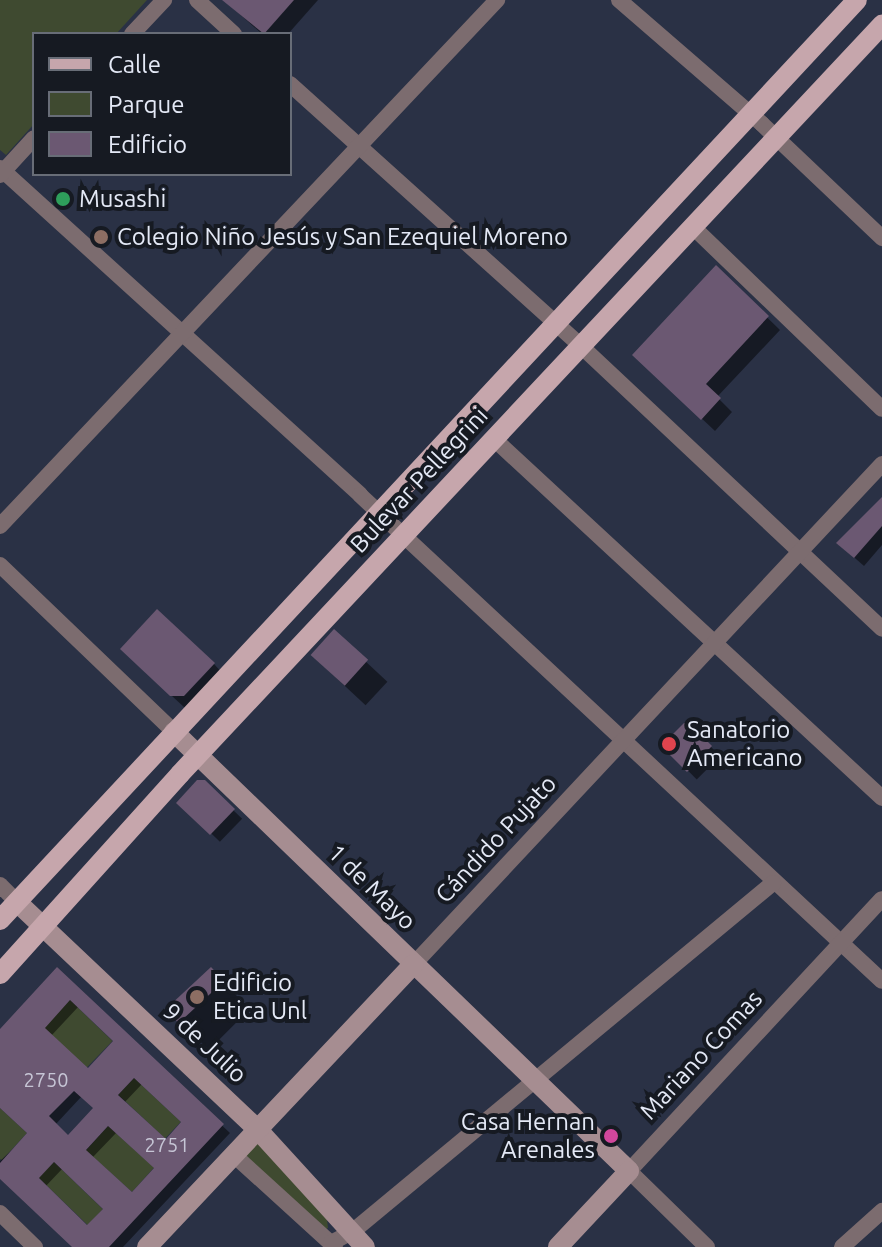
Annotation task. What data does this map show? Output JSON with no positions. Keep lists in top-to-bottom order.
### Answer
{
  "streets": {
    "main road": [
      "Bulevar Pellegrini",
      "Cándido Pujato",
      "1 de Mayo",
      "9 de Julio",
      "Mariano Comas"
    ]
  },
  "crossings": [
    ["Bulevar Pellegrini", "1 de Mayo"],
    ["Bulevar Pellegrini", "9 de Julio"],
    ["Cándido Pujato", "1 de Mayo"],
    ["Cándido Pujato", "9 de Julio"],
    ["1 de Mayo", "Mariano Comas"]
  ],
  "places": [
    "Musashi",
    "Colegio Niño Jesús y San Ezequiel Moreno",
    "Sanatorio Americano",
    "Edificio Etica Unl",
    "Casa Hernan Arenales"
  ],
  "house_numbers": ["2750", "2751"],
  "legend": ["Calle", "Parque", "Edificio"]
}
